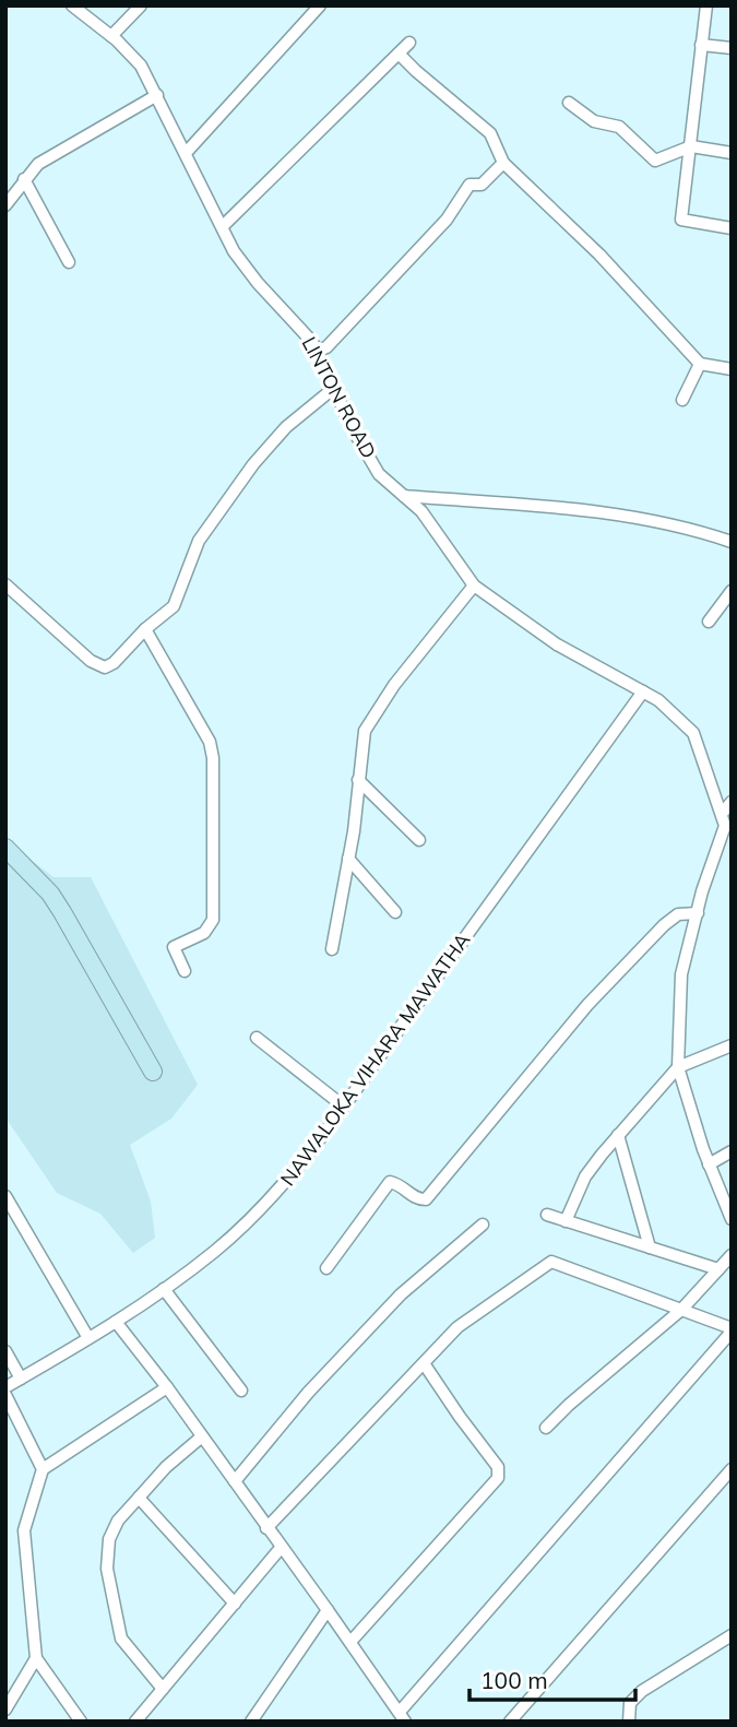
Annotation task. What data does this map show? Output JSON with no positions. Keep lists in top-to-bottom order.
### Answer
{
  "streets": {
    "street": ["LINTON ROAD", "NAWALOKA VIHARA MAWATHA"]
  },
  "crossings": [
    ["LINTON ROAD", "NAWALOKA VIHARA MAWATHA"]
  ],
  "scale_bar": "100 m"
}
